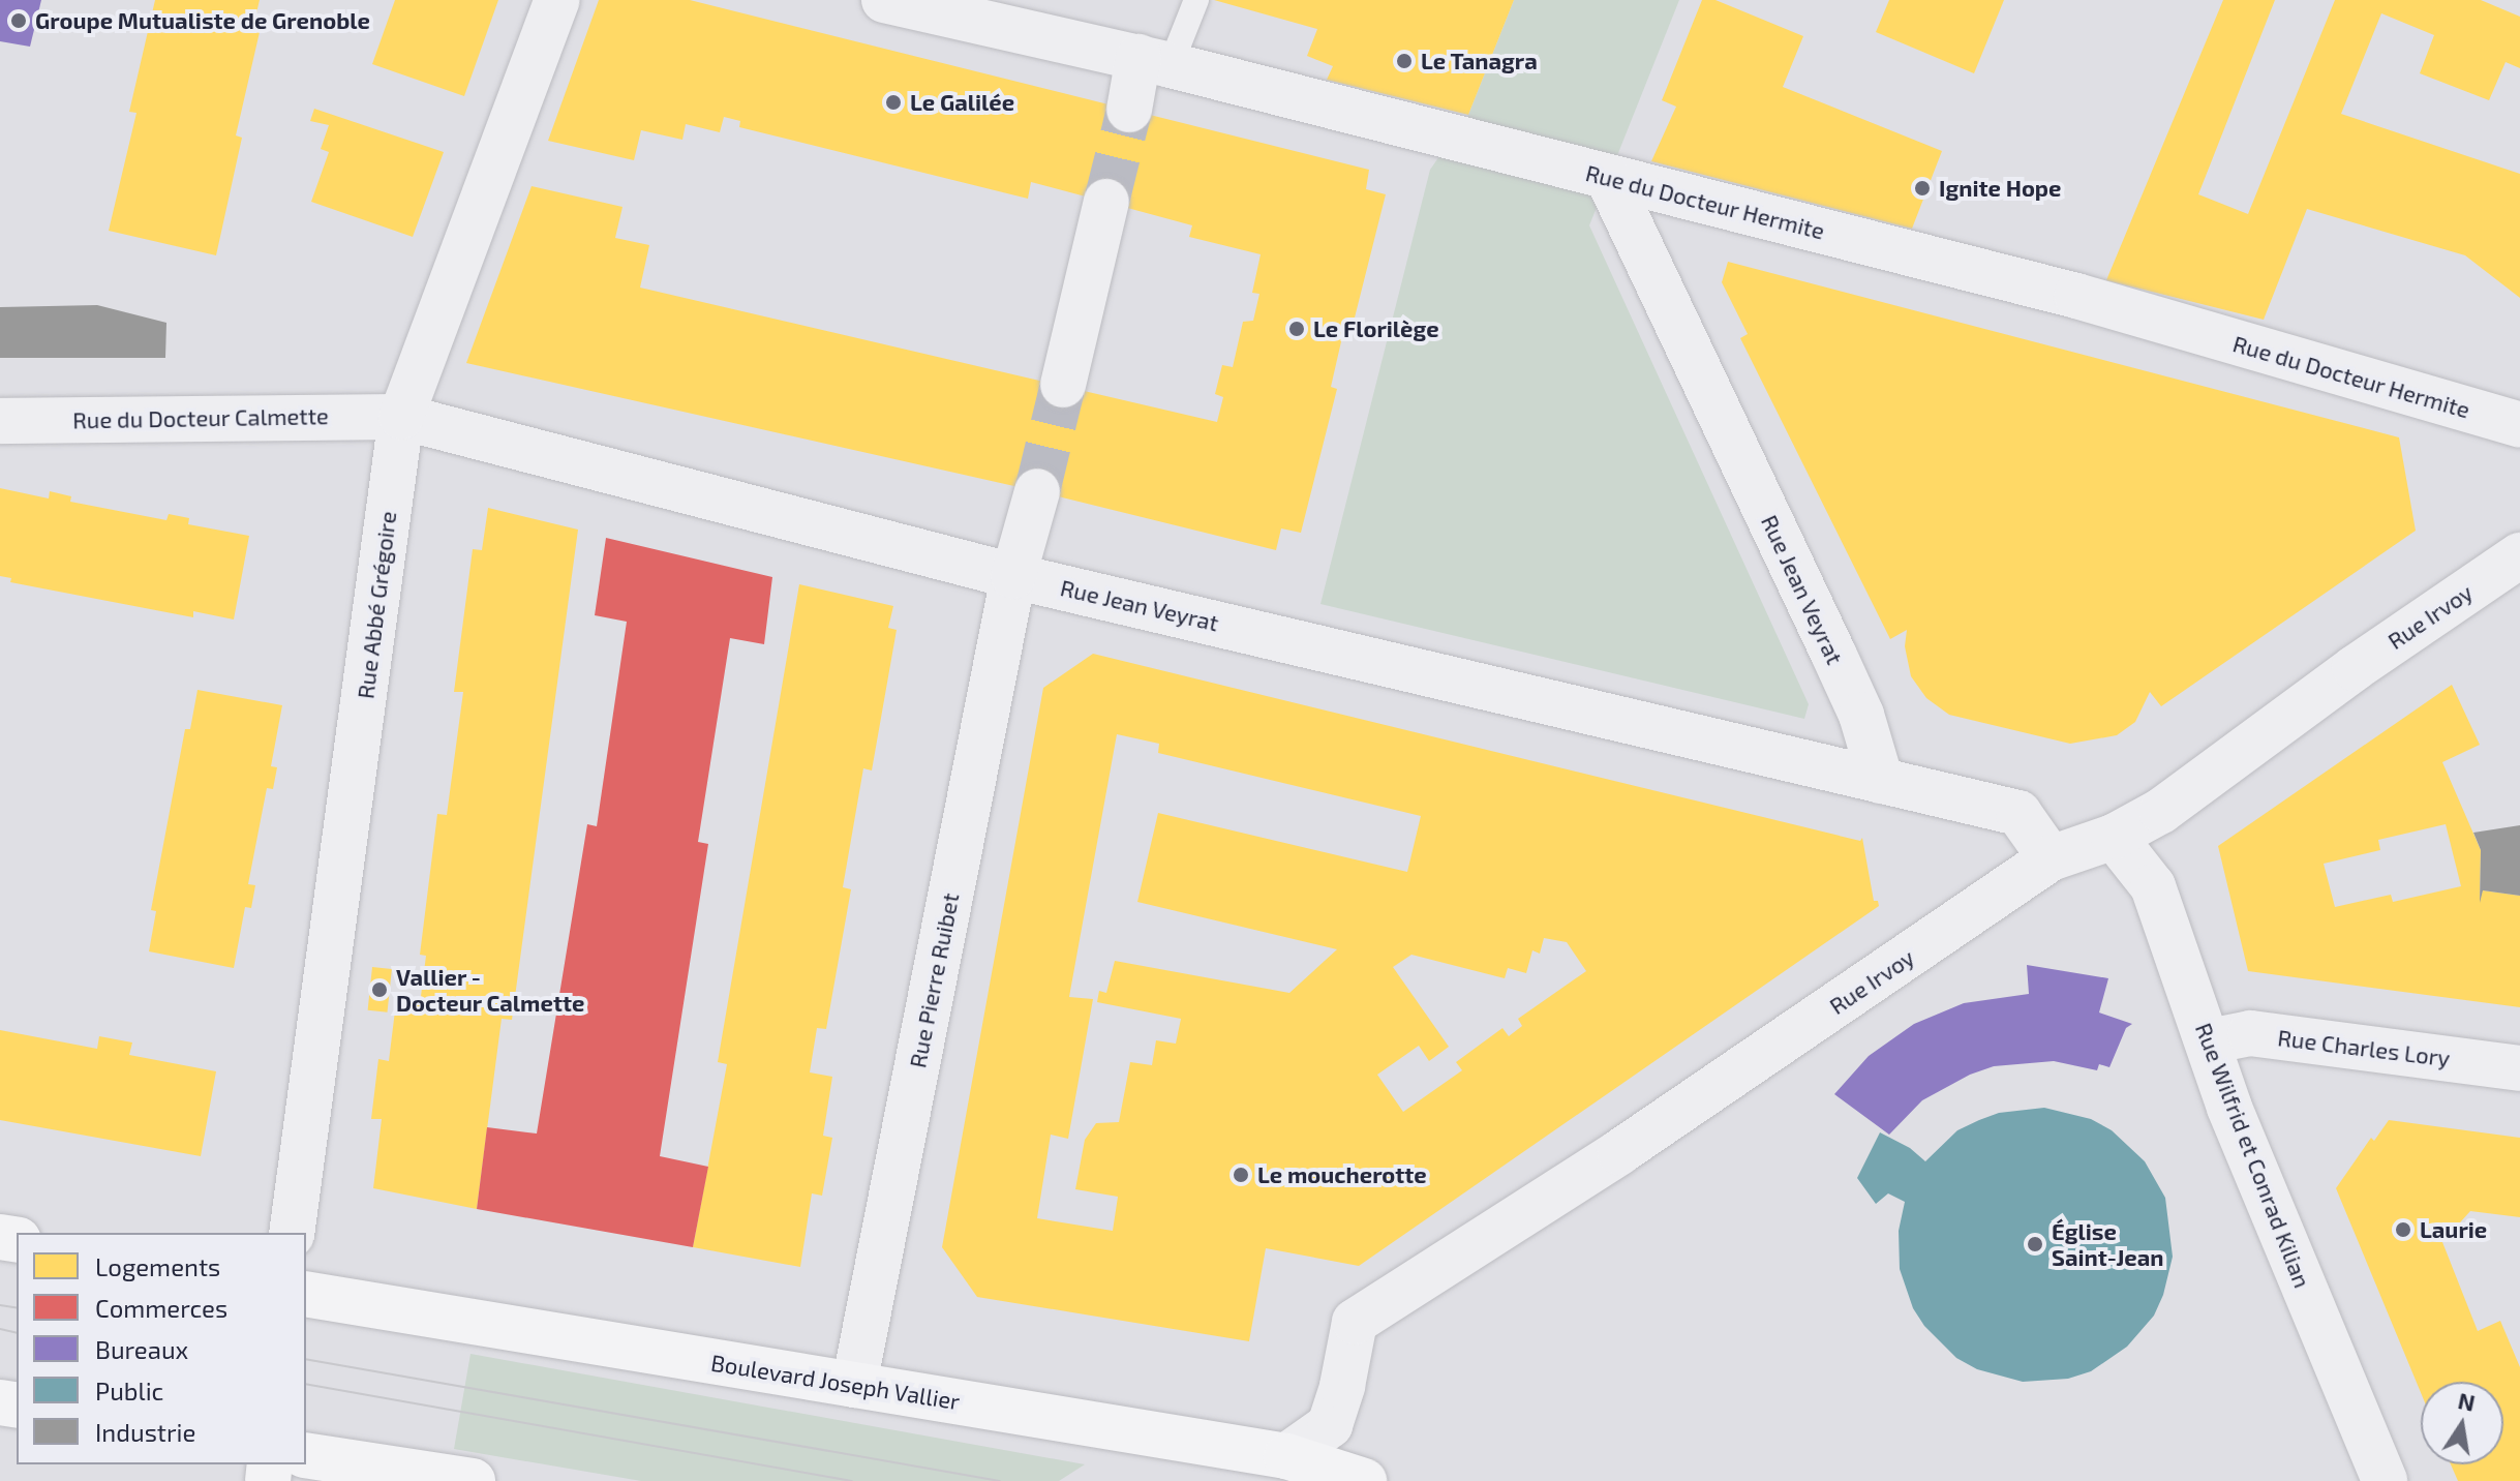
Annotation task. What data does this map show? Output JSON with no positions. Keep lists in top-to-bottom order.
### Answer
{
  "streets": {
    "main road": ["Boulevard Joseph Vallier"],
    "street": [
      "Rue du Docteur Hermite",
      "Rue du Docteur Calmette",
      "Rue Jean Veyrat",
      "Rue Abbé Grégoire",
      "Rue Irvoy",
      "Rue Pierre Ruibet",
      "Rue Charles Lory",
      "Rue Wilfrid et Conrad Kilian"
    ]
  },
  "crossings": [
    ["Rue du Docteur Hermite", "Rue Jean Veyrat"],
    ["Rue du Docteur Calmette", "Rue Jean Veyrat"],
    ["Rue du Docteur Calmette", "Rue Abbé Grégoire"],
    ["Rue Jean Veyrat", "Rue Abbé Grégoire"],
    ["Rue Jean Veyrat", "Rue Irvoy"],
    ["Rue Jean Veyrat", "Rue Pierre Ruibet"],
    ["Rue Irvoy", "Rue Wilfrid et Conrad Kilian"],
    ["Rue Irvoy", "Boulevard Joseph Vallier"],
    ["Rue Pierre Ruibet", "Boulevard Joseph Vallier"],
    ["Rue Charles Lory", "Rue Wilfrid et Conrad Kilian"]
  ],
  "places": [
    "Groupe Mutualiste de Grenoble",
    "Le Tanagra",
    "Le Galilée",
    "Ignite Hope",
    "Le Florilège",
    "Vallier - Docteur Calmette",
    "Le moucherotte",
    "Laurie",
    "Église Saint-Jean"
  ],
  "legend": [
    "Logements",
    "Commerces",
    "Bureaux",
    "Public",
    "Industrie"
  ],
  "north": "top"
}
